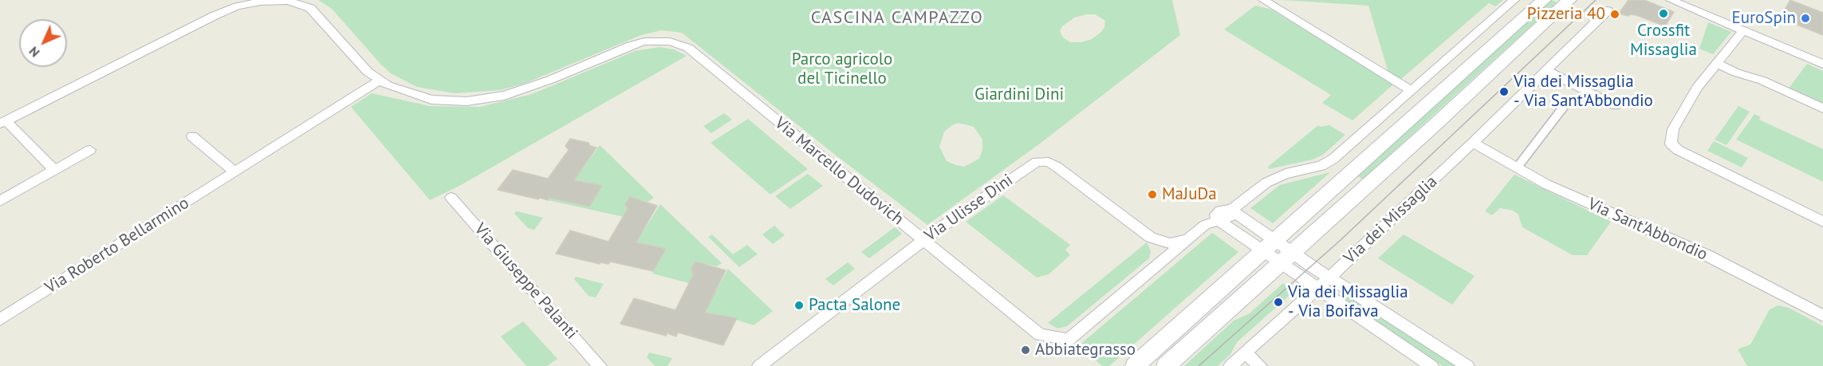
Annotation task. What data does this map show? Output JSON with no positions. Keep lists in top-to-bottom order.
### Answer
{
  "streets": {
    "street": [
      "Via Marcello Dudovich",
      "Via Ulisse Dini",
      "Via dei Missaglia",
      "Via Sant'Abbondio",
      "Via Roberto Bellarmino",
      "Via Giuseppe Palanti"
    ]
  },
  "crossings": [
    ["Via Marcello Dudovich", "Via Ulisse Dini"],
    ["Via Marcello Dudovich", "Via Roberto Bellarmino"],
    ["Via dei Missaglia", "Via Sant'Abbondio"]
  ],
  "districts": ["CASCINA CAMPAZZO"],
  "parks": ["Parco agricolo del Ticinello", "Giardini Dini"],
  "places": [
    "Crossfit Missaglia",
    "Pizzeria 40",
    "EuroSpin",
    "Via dei Missaglia - Via Sant'Abbondio",
    "MaJuDa",
    "Via dei Missaglia - Via Boifava",
    "Pacta Salone",
    "Abbiategrasso"
  ],
  "north": "bottom left"
}
